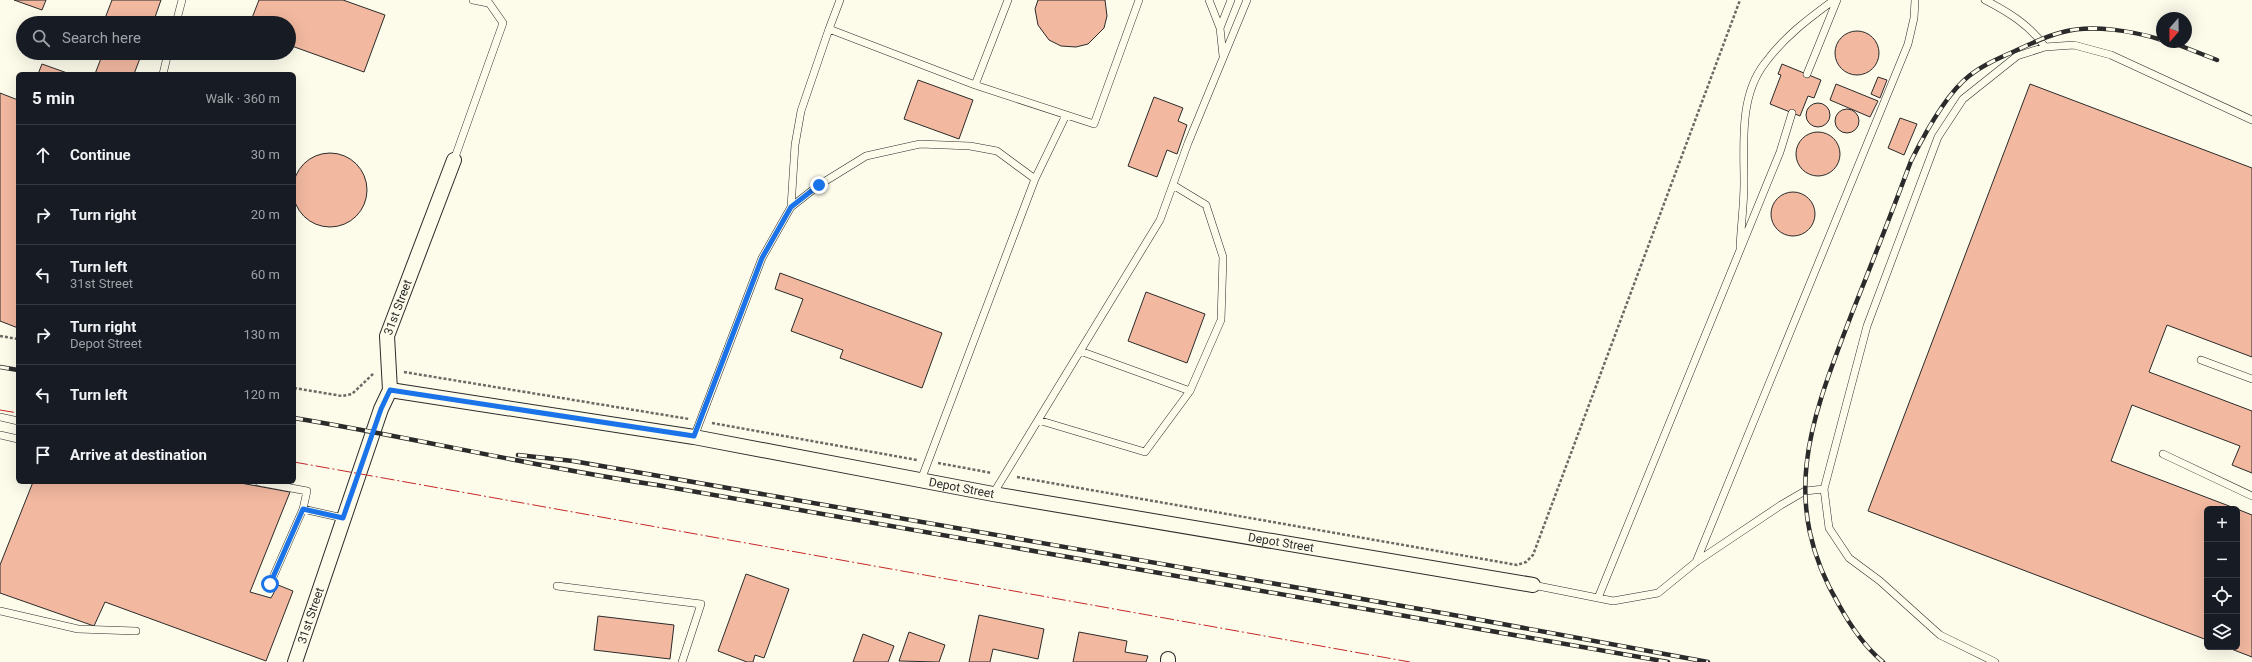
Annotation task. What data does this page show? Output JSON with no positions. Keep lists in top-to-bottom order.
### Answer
{
  "streets": {
    "street": ["31st Street", "Depot Street"]
  },
  "crossings": [
    ["31st Street", "Depot Street"]
  ],
  "north": "bottom",
  "page": {
    "search": "Search here",
    "heading": ["5 min", "Walk · 360 m"],
    "list": [
      ["Continue", "30 m"],
      ["Turn right", "20 m"],
      ["Turn left", "31st Street", "60 m"],
      ["Turn right", "Depot Street", "130 m"],
      ["Turn left", "120 m"],
      "Arrive at destination"
    ],
    "map_buttons": ["+", "−"]
  }
}
